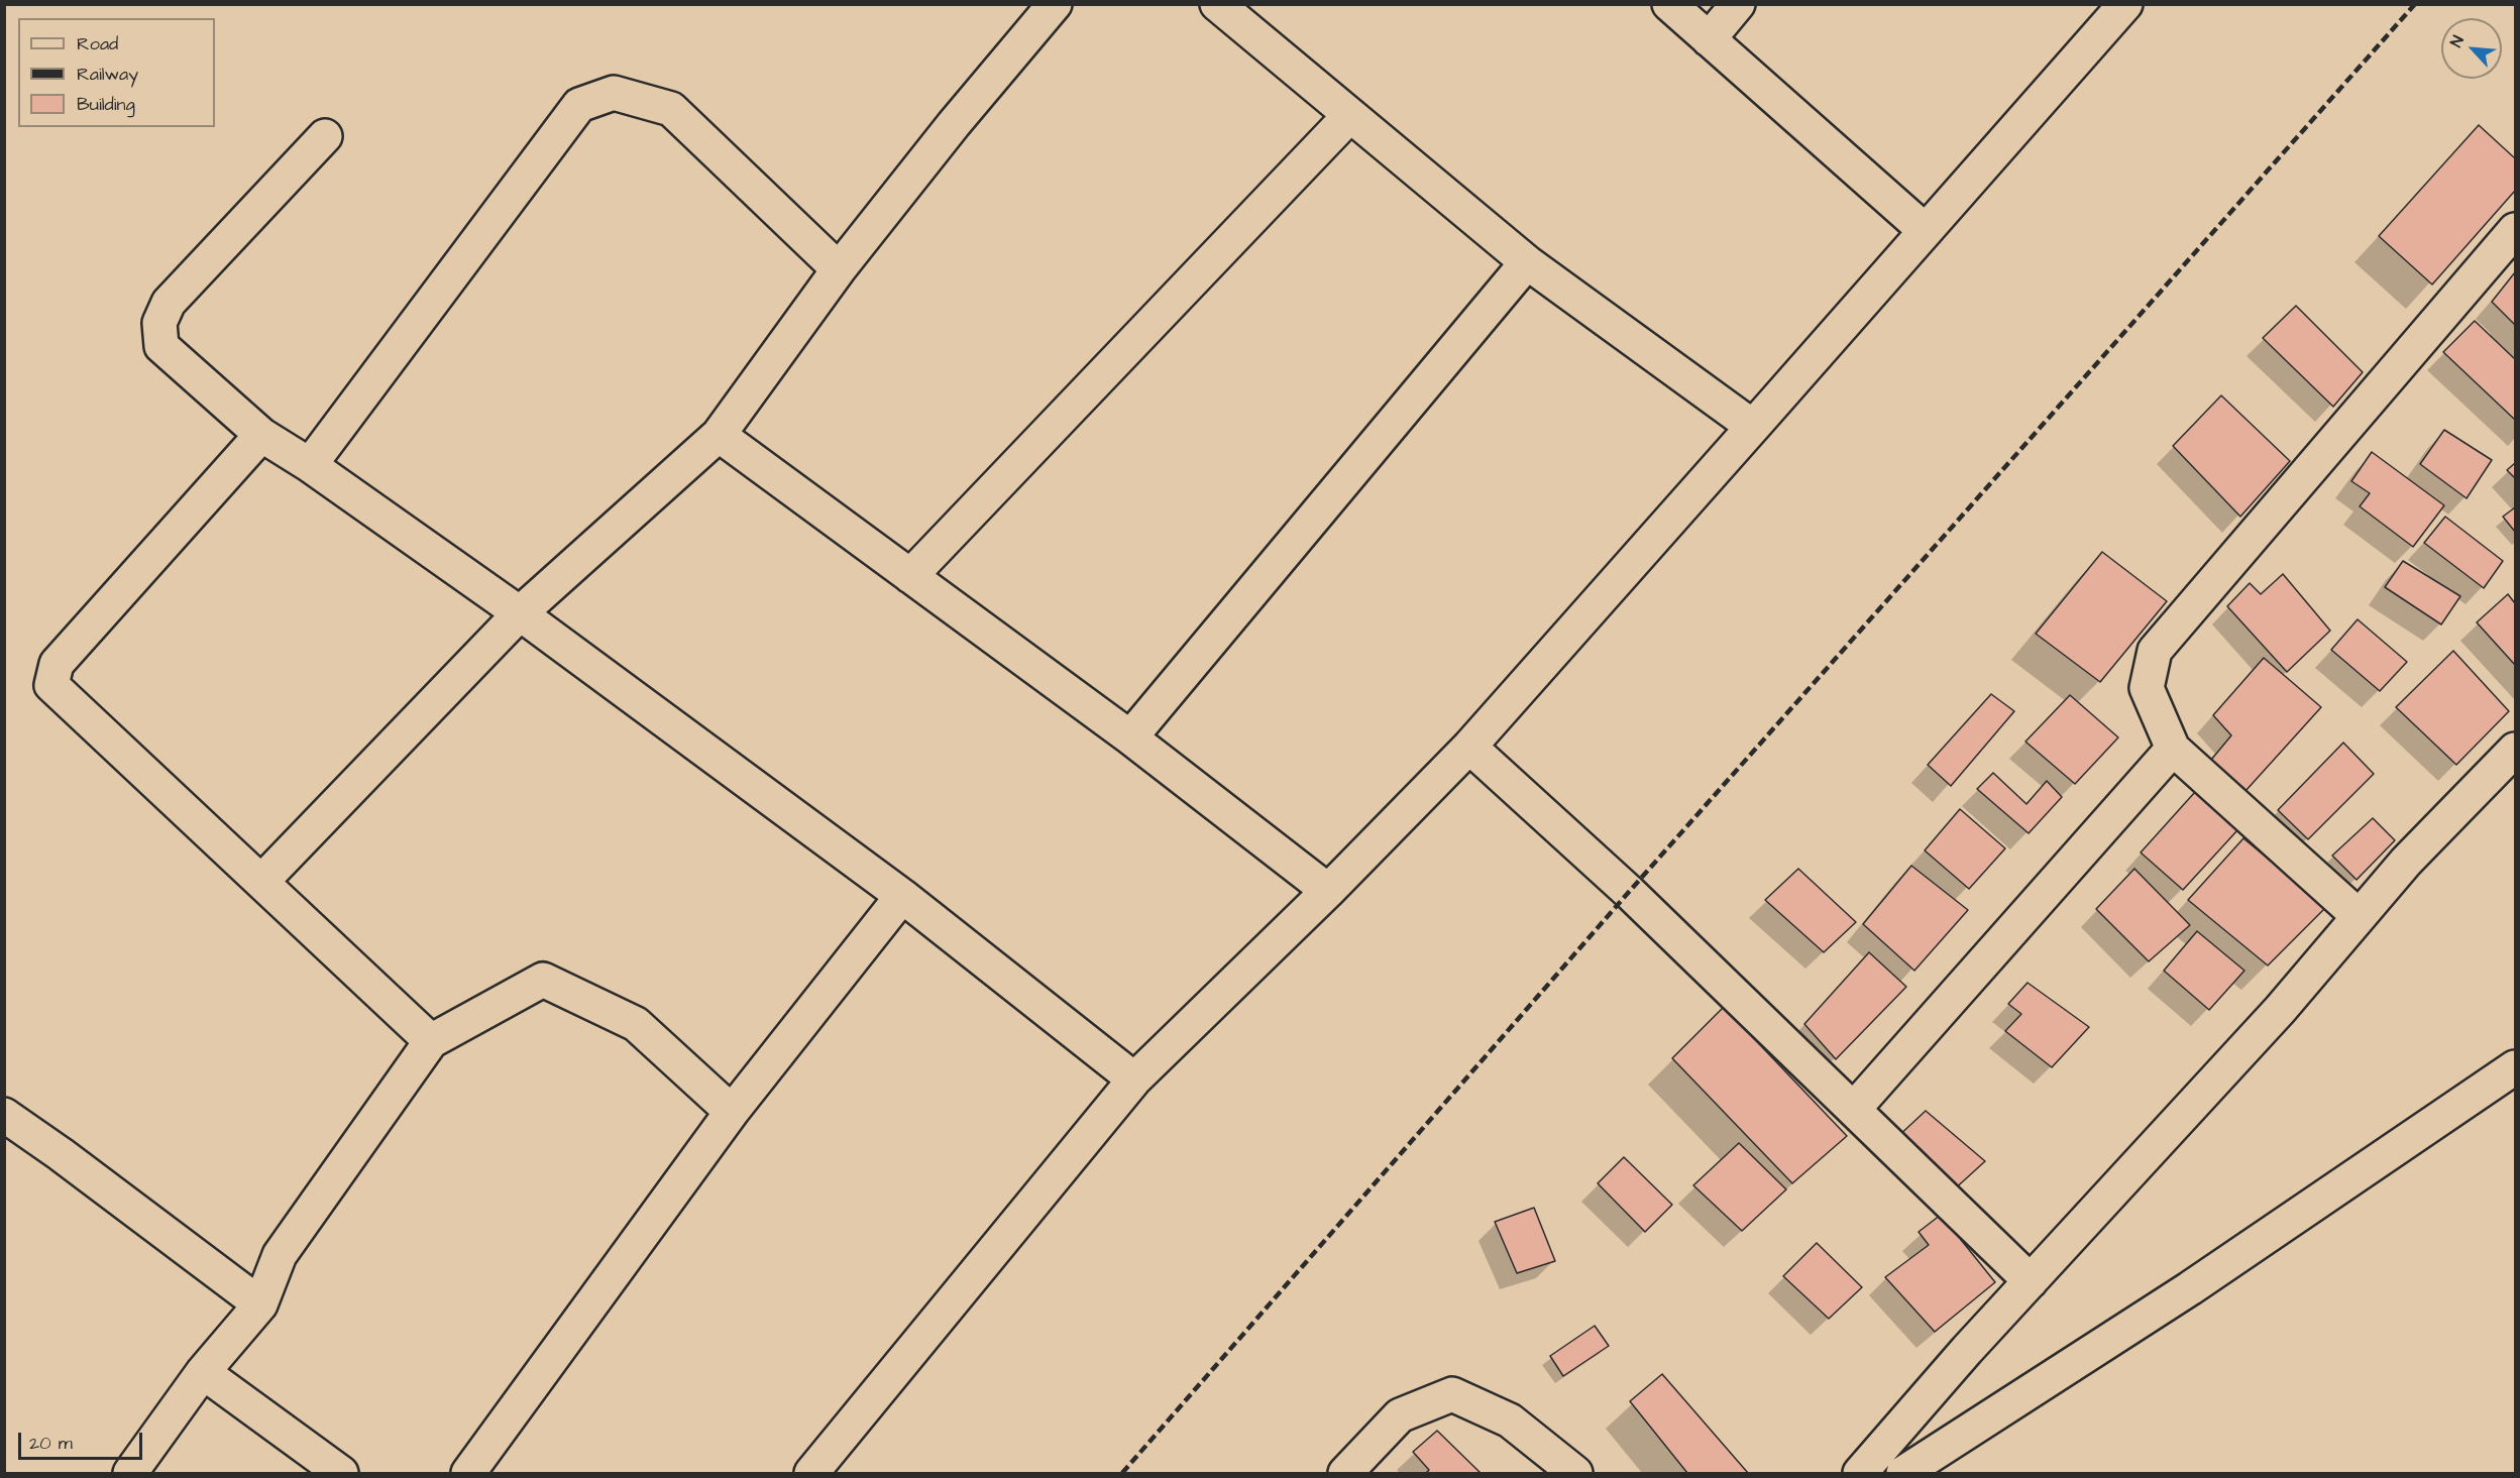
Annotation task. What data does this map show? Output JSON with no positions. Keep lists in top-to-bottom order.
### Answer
{
  "legend": ["Road", "Railway", "Building"],
  "scale_bar": "20 m",
  "north": "top left"
}
